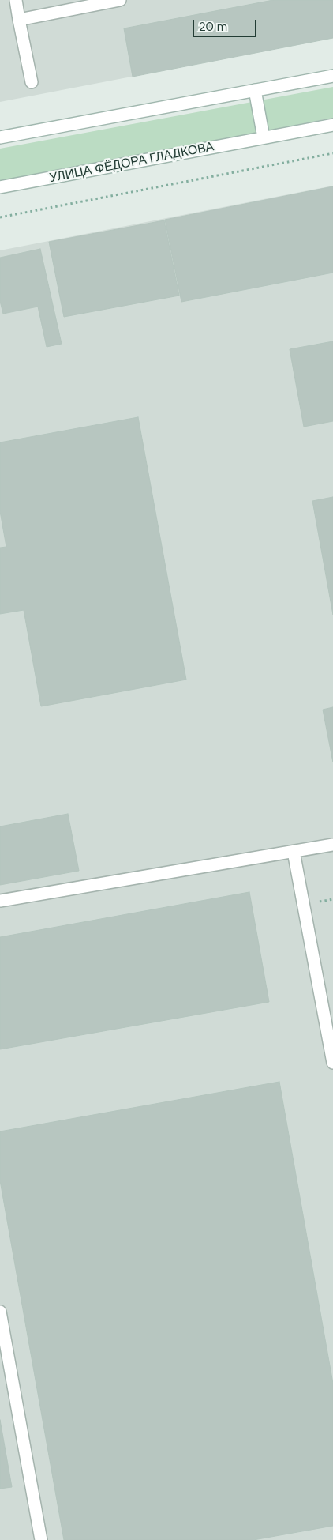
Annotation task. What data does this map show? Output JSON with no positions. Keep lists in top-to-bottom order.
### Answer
{
  "streets": {
    "main road": ["УЛИЦА ФЁДОРА ГЛАДКОВА"]
  },
  "scale_bar": "20 m"
}
